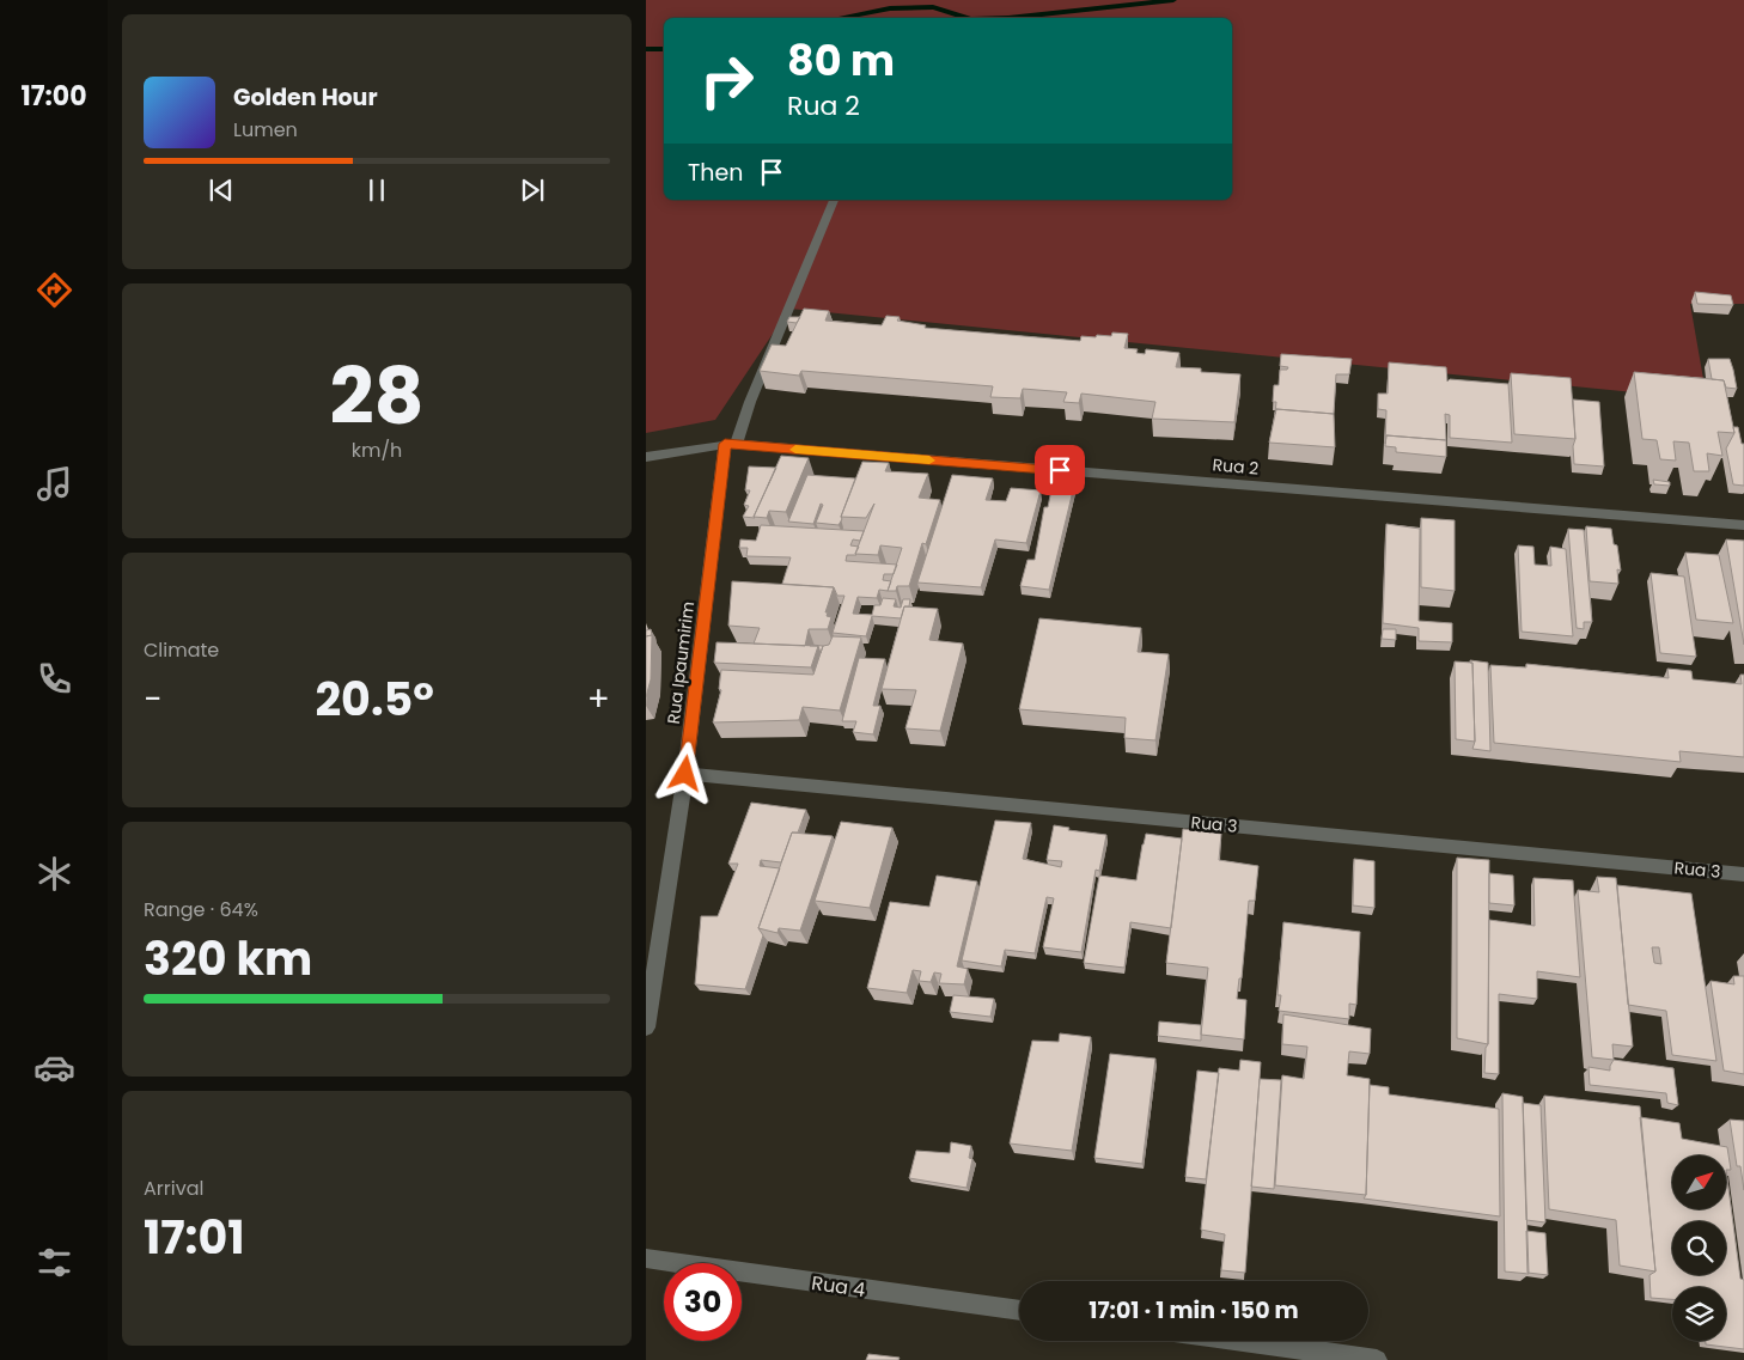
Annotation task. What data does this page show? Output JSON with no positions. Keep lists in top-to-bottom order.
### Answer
{
  "streets": {
    "street": [
      "Rua 2",
      "Rua Ipaumirim",
      "Rua 3",
      "Rua 4"
    ]
  },
  "crossings": [
    ["Rua 2", "Rua Ipaumirim"],
    ["Rua Ipaumirim", "Rua 3"]
  ],
  "north": "top right",
  "page": {
    "tabs": "17:00",
    "turn": ["80 m", "Rua 2"],
    "song": ["Golden Hour", "Lumen"],
    "then": "Then",
    "tile": [
      ["28", "km/h"],
      "Climate",
      ["Range · 64%", "320 km"],
      ["Arrival", "17:01"]
    ],
    "heat": ["−", "20.5°", "+"],
    "limit": "30",
    "trip": "17:01 · 1 min · 150 m"
  }
}
